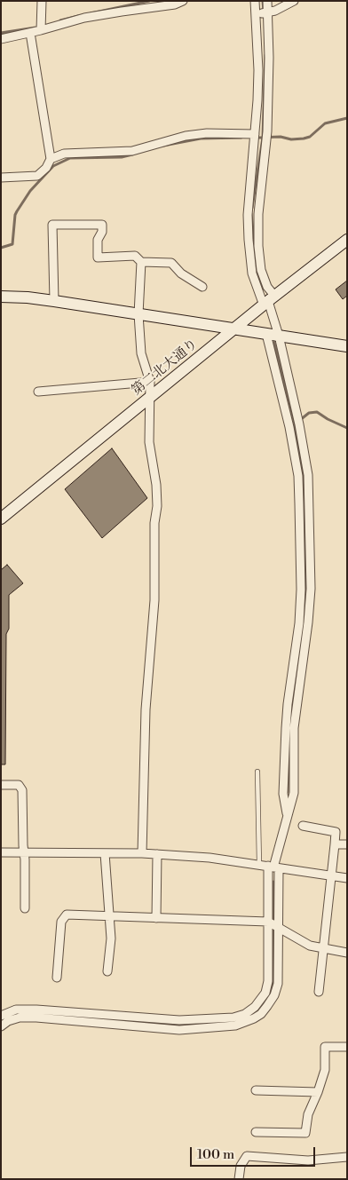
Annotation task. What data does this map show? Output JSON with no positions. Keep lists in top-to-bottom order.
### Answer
{
  "streets": {
    "street": ["第二北大通り"]
  },
  "scale_bar": "100 m"
}
